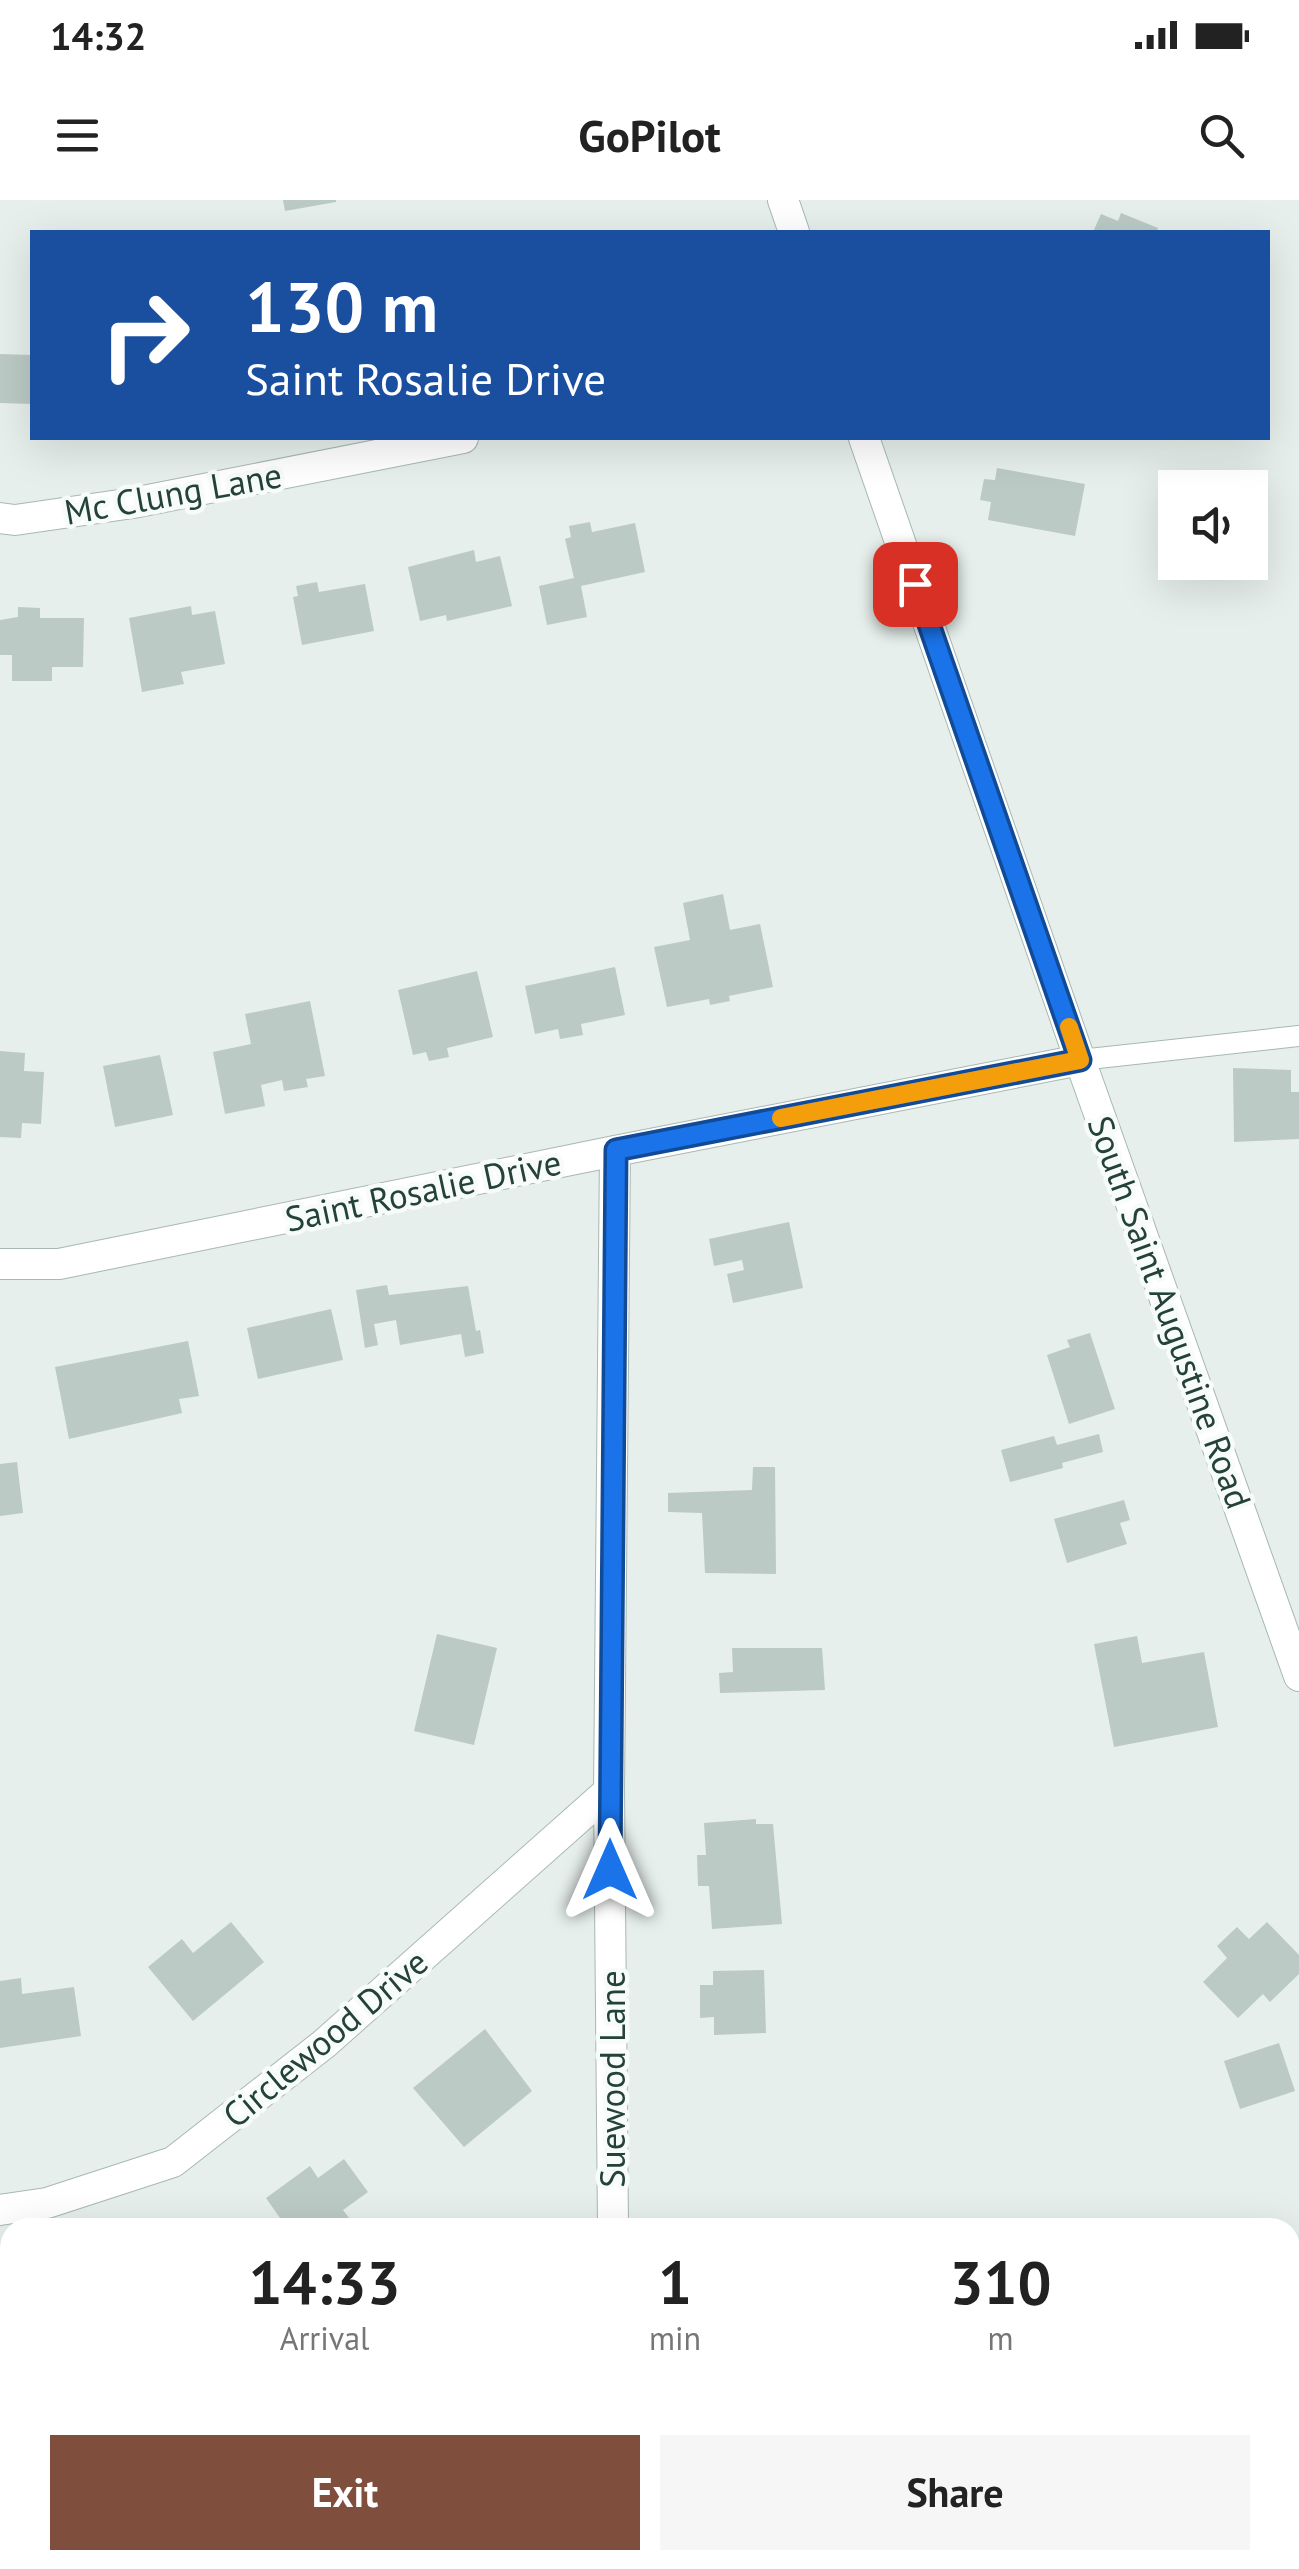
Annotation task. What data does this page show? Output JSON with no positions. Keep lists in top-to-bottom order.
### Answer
{
  "streets": {
    "street": [
      "Mc Clung Lane",
      "Saint Rosalie Drive",
      "South Saint Augustine Road",
      "Circlewood Drive",
      "Suewood Lane"
    ]
  },
  "crossings": [
    ["Saint Rosalie Drive", "South Saint Augustine Road"],
    ["Saint Rosalie Drive", "Suewood Lane"],
    ["Circlewood Drive", "Suewood Lane"]
  ],
  "page": {
    "status": "14:32",
    "header": "GoPilot",
    "turn": ["130 m", "Saint Rosalie Drive"],
    "eta": [
      "14:33",
      "Arrival",
      "1",
      "min",
      "310",
      "m"
    ],
    "buttons": ["Exit", "Share"]
  }
}
